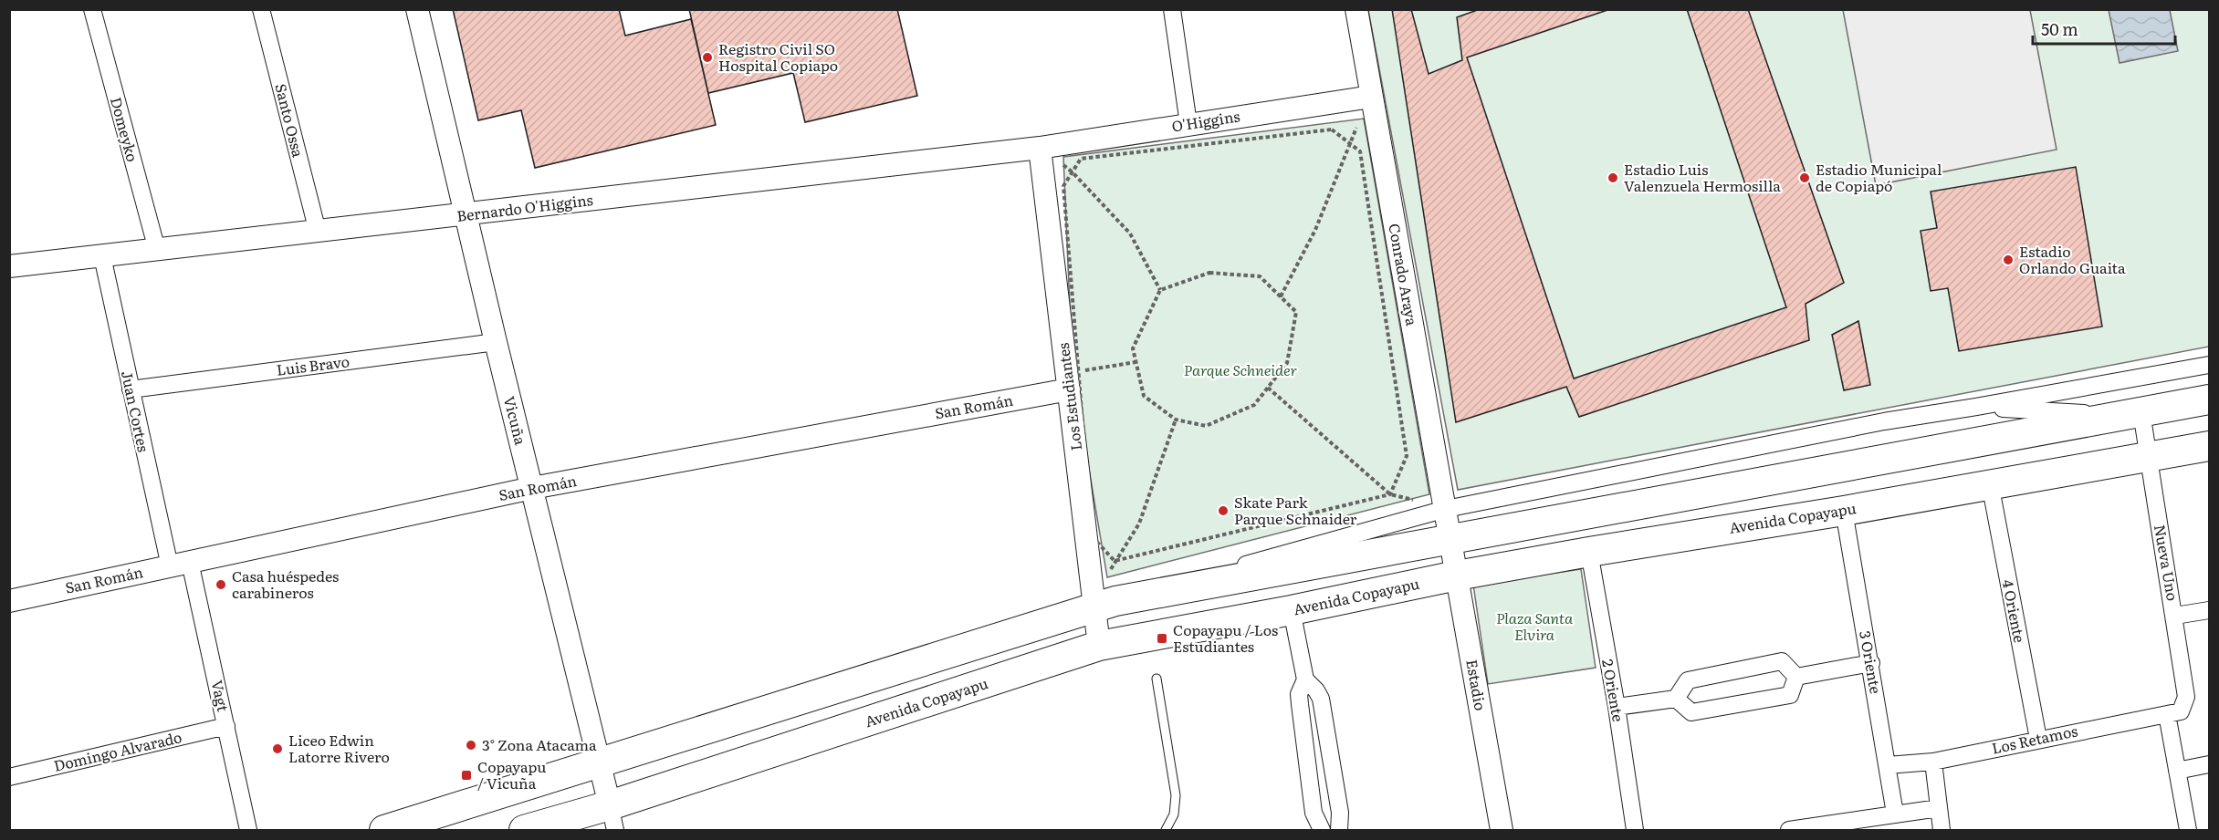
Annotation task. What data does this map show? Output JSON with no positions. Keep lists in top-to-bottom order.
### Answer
{
  "streets": {
    "highway": ["Avenida Copayapu"],
    "street": [
      "Santo Ossa",
      "O'Higgins",
      "Domeyko",
      "Bernardo O'Higgins",
      "Conrado Araya",
      "Luis Bravo",
      "Los Estudiantes",
      "San Román",
      "Juan Cortes",
      "Vicuña",
      "Nueva Uno",
      "4 Oriente",
      "3 Oriente",
      "Estadio",
      "2 Oriente",
      "Vagt",
      "Los Retamos",
      "Domingo Alvarado"
    ]
  },
  "crossings": [
    ["Santo Ossa", "Bernardo O'Higgins"],
    ["O'Higgins", "Bernardo O'Higgins"],
    ["O'Higgins", "Conrado Araya"],
    ["O'Higgins", "Los Estudiantes"],
    ["Domeyko", "Bernardo O'Higgins"],
    ["Bernardo O'Higgins", "Los Estudiantes"],
    ["Bernardo O'Higgins", "Juan Cortes"],
    ["Bernardo O'Higgins", "Vicuña"],
    ["Conrado Araya", "Estadio"],
    ["Luis Bravo", "Juan Cortes"],
    ["Luis Bravo", "Vicuña"],
    ["Los Estudiantes", "San Román"],
    ["Los Estudiantes", "Avenida Copayapu"],
    ["San Román", "Juan Cortes"],
    ["San Román", "Vicuña"],
    ["San Román", "Vagt"],
    ["Juan Cortes", "Vagt"],
    ["Vicuña", "Avenida Copayapu"],
    ["Avenida Copayapu", "Nueva Uno"],
    ["Avenida Copayapu", "4 Oriente"],
    ["Avenida Copayapu", "3 Oriente"],
    ["Avenida Copayapu", "Estadio"],
    ["Avenida Copayapu", "2 Oriente"],
    ["Nueva Uno", "Los Retamos"],
    ["4 Oriente", "Los Retamos"],
    ["3 Oriente", "Los Retamos"],
    ["Vagt", "Domingo Alvarado"]
  ],
  "parks": ["Parque Schneider", "Plaza Santa Elvira"],
  "places": {
    "other": [
      "Registro Civil SO Hospital Copiapo",
      "Estadio Luis Valenzuela Hermosilla",
      "Estadio Municipal de Copiapó",
      "Estadio Orlando Guaita",
      "Skate Park Parque Schnaider",
      "Casa huéspedes carabineros",
      "3° Zona Atacama",
      "Liceo Edwin Latorre Rivero"
    ],
    "transit": ["Copayapu / Los Estudiantes", "Copayapu / Vicuña"]
  },
  "scale_bar": "50 m"
}
